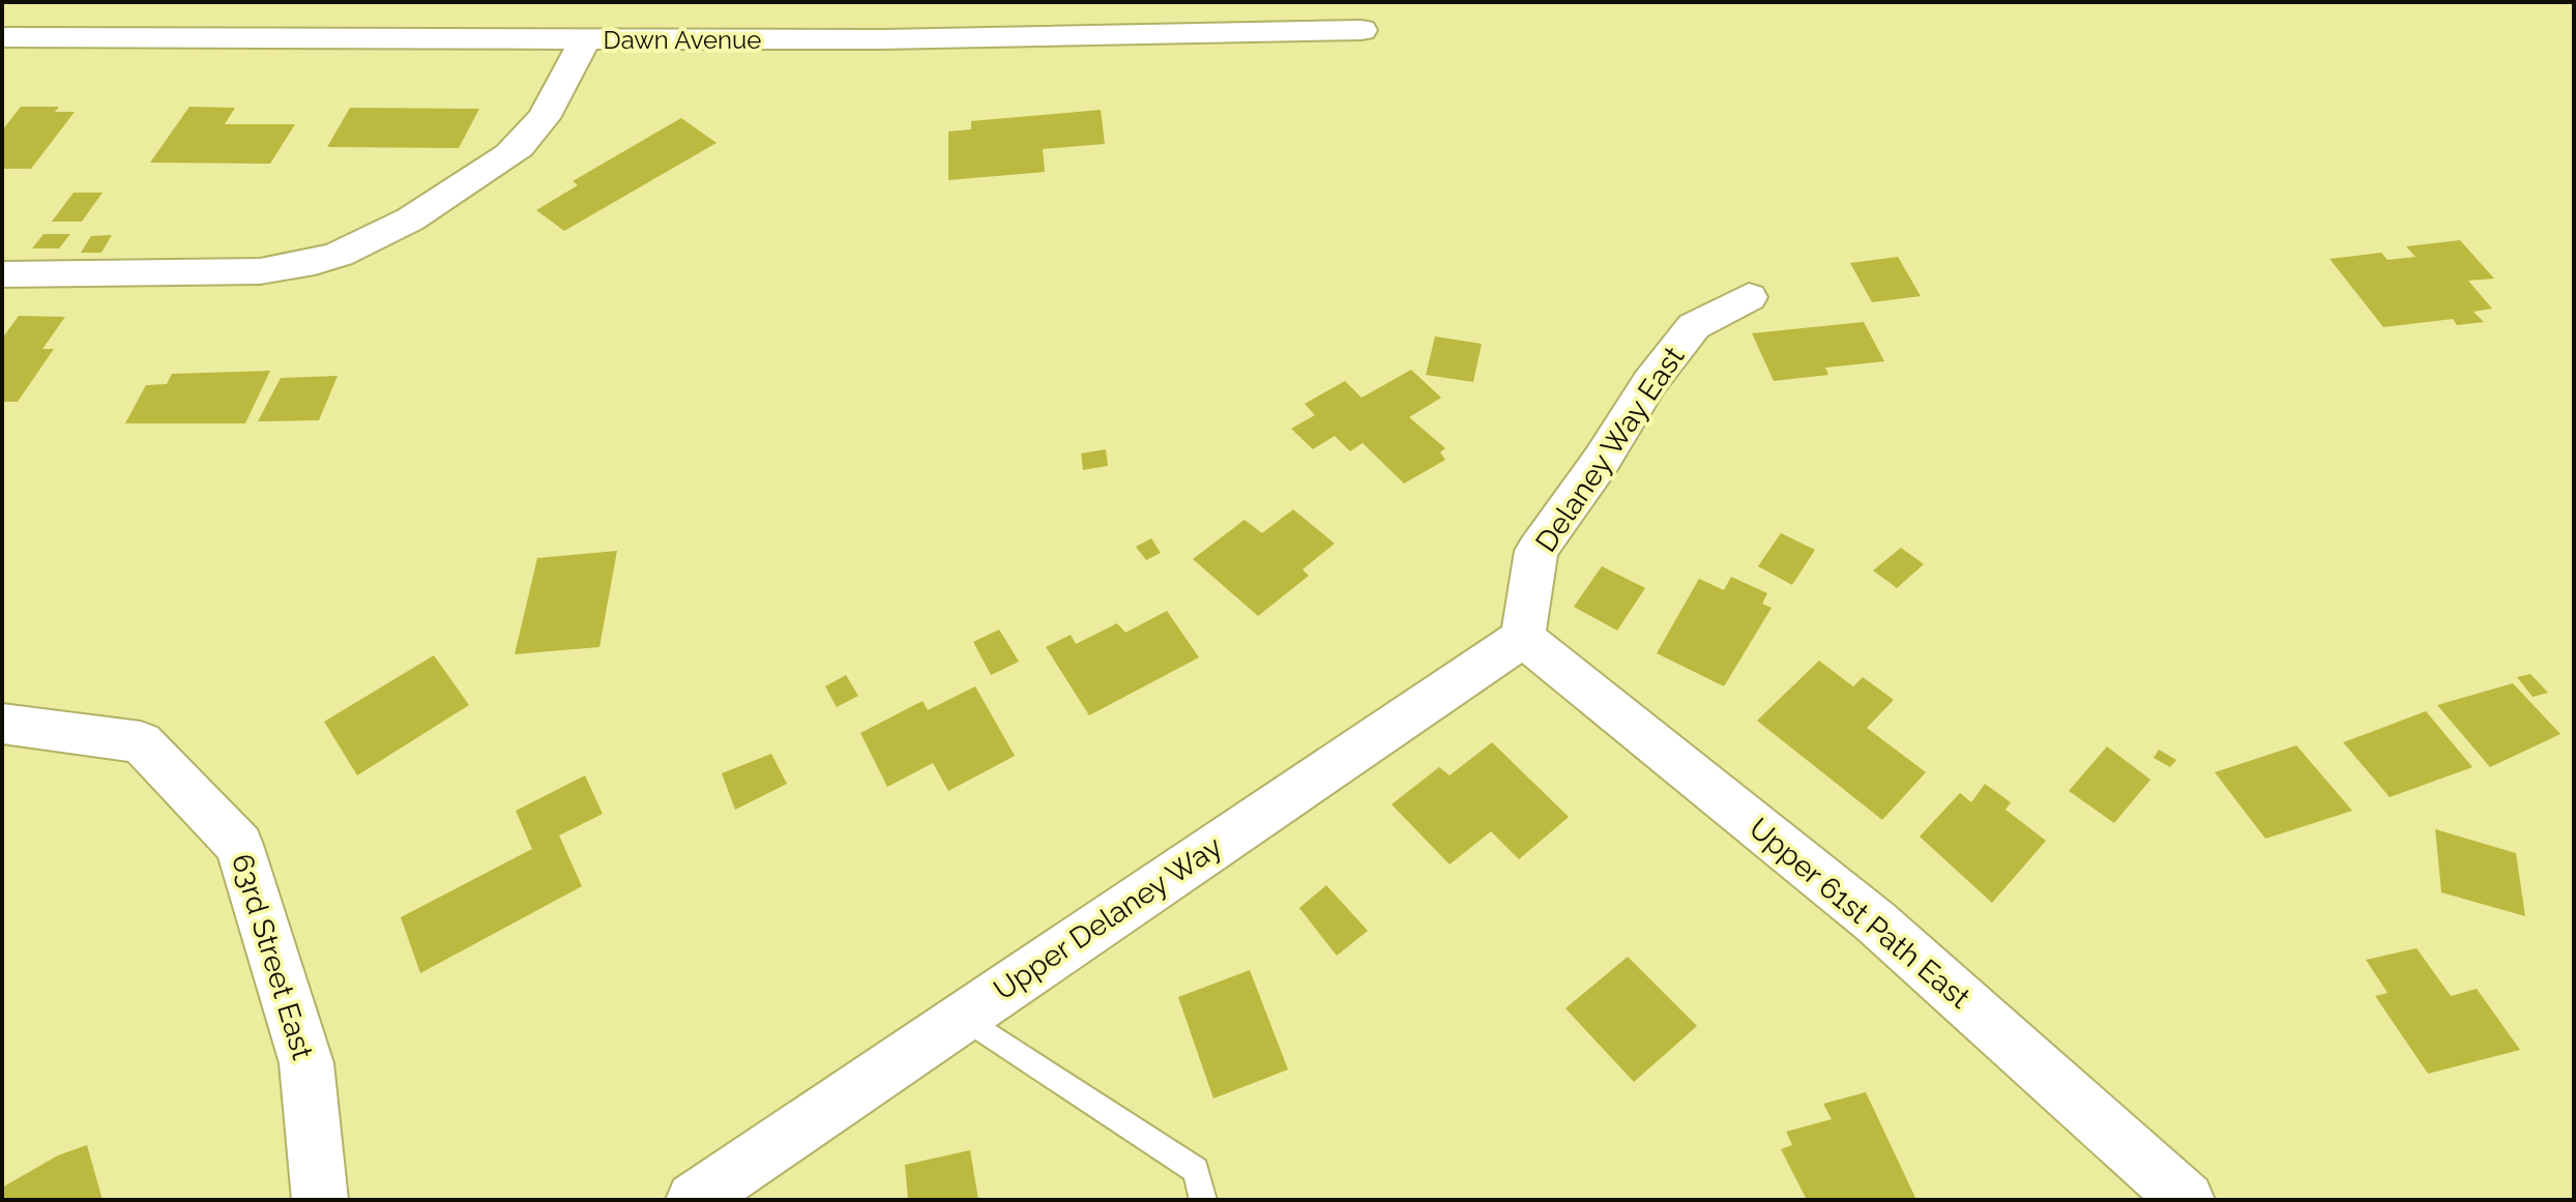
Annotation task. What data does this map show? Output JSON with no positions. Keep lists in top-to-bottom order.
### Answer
{
  "streets": {
    "street": [
      "Dawn Avenue",
      "Delaney Way East",
      "Upper 61st Path East",
      "Upper Delaney Way",
      "63rd Street East"
    ]
  },
  "crossings": [
    ["Delaney Way East", "Upper 61st Path East"],
    ["Delaney Way East", "Upper Delaney Way"],
    ["Upper 61st Path East", "Upper Delaney Way"]
  ]
}
